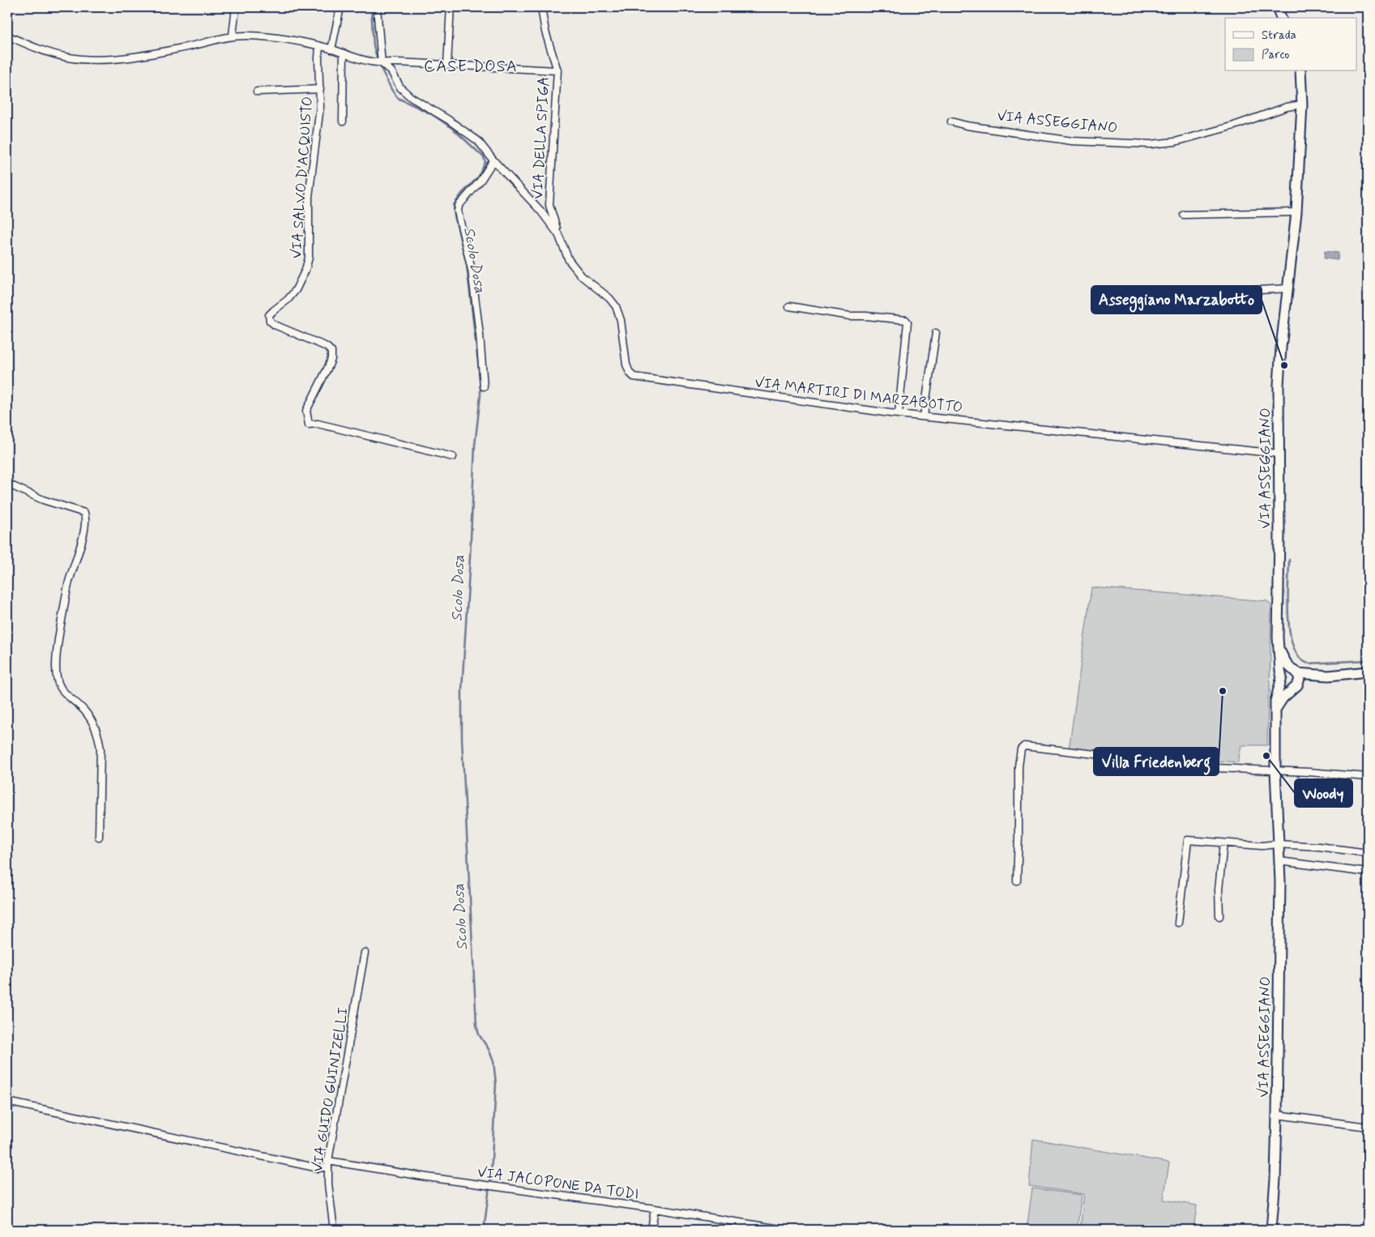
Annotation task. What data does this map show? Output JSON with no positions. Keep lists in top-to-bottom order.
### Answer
{
  "streets": {
    "street": [
      "VIA ASSEGGIANO",
      "VIA DELLA SPIGA",
      "VIA SALVO D'ACQUISTO",
      "VIA MARTIRI DI MARZABOTTO",
      "VIA GUIDO GUINIZELLI",
      "VIA JACOPONE DA TODI"
    ]
  },
  "crossings": [
    ["VIA ASSEGGIANO", "VIA MARTIRI DI MARZABOTTO"],
    ["VIA DELLA SPIGA", "VIA MARTIRI DI MARZABOTTO"],
    ["VIA GUIDO GUINIZELLI", "VIA JACOPONE DA TODI"]
  ],
  "districts": ["CASE DOSA"],
  "water": ["Scolo Dosa"],
  "places": ["Asseggiano Marzabotto", "Villa Friedenberg", "Woody"],
  "legend": ["Strada", "Parco"]
}
